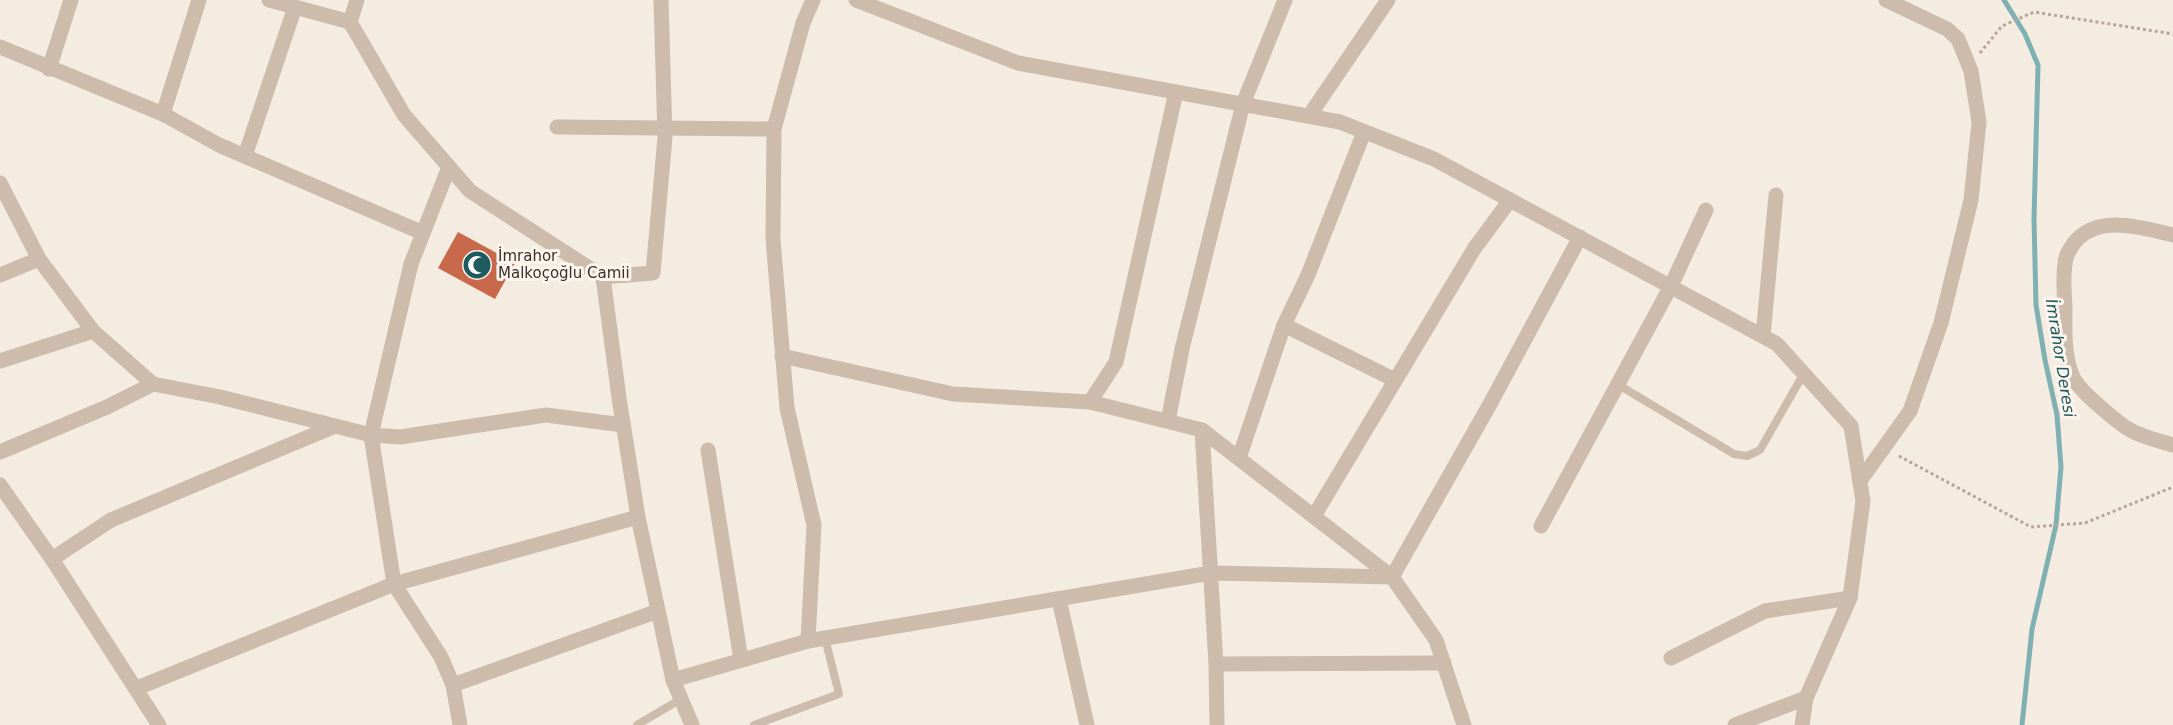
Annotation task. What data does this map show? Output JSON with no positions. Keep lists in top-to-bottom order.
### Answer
{
  "water": ["İmrahor Deresi"],
  "places": {
    "mosque": ["İmrahor Malkoçoğlu Camii"]
  }
}
